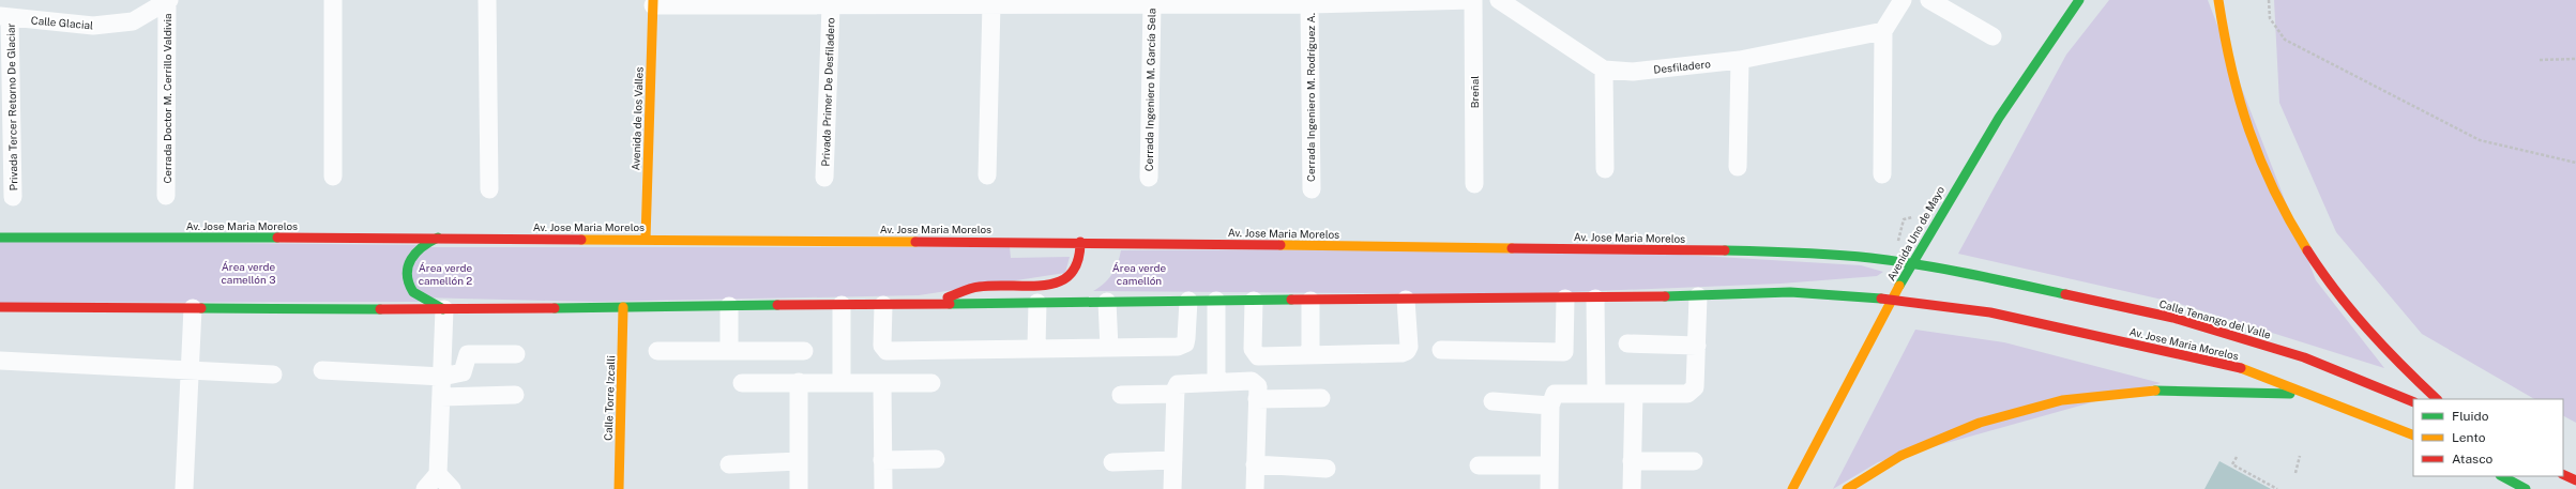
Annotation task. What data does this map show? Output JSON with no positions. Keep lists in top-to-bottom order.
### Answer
{
  "streets": {
    "main road": [
      "Avenida de los Valles",
      "Av. Jose Maria Morelos",
      "Avenida Uno de Mayo",
      "Calle Tenango del Valle",
      "Calle Torre Izcalli"
    ],
    "street": [
      "Calle Glacial",
      "Desfiladero",
      "Cerrada Ingeniero M. García Sela",
      "Privada Primer De Desfiladero",
      "Breñal",
      "Cerrada Ingeniero M. Rodríguez A.",
      "Cerrada Doctor M. Cerrillo Valdivia",
      "Privada Tercer Retorno De Glaciar"
    ]
  },
  "crossings": [
    ["Calle Glacial", "Cerrada Doctor M. Cerrillo Valdivia"],
    ["Calle Glacial", "Privada Tercer Retorno De Glaciar"],
    ["Avenida de los Valles", "Av. Jose Maria Morelos"],
    ["Av. Jose Maria Morelos", "Calle Tenango del Valle"]
  ],
  "parks": ["Área verde camellón 3", "Área verde camellón 2", "Área verde camellón"],
  "legend": ["Fluido", "Lento", "Atasco"]
}
